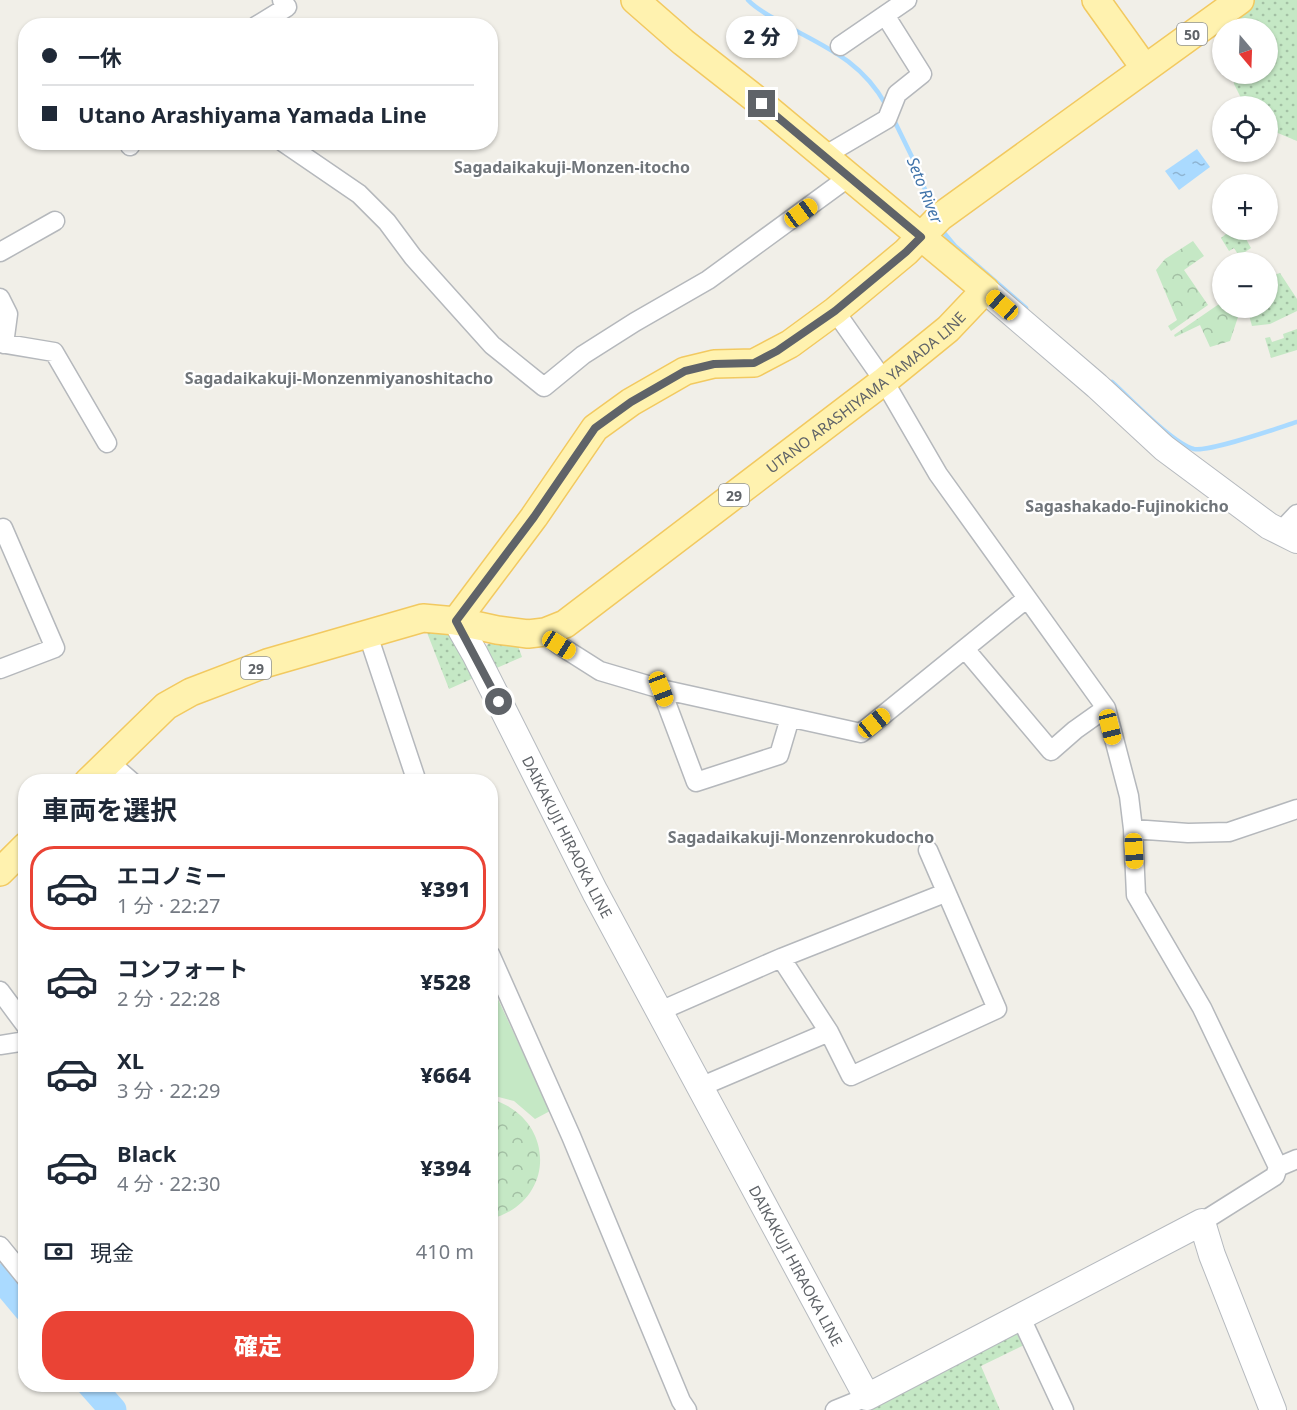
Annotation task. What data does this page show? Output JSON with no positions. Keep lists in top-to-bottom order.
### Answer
{
  "streets": {
    "main road": [
      "50",
      "UTANO ARASHIYAMA YAMADA LINE",
      "29",
      "DAIKAKUJI HIRAOKA LINE"
    ]
  },
  "crossings": [
    ["UTANO ARASHIYAMA YAMADA LINE", "DAIKAKUJI HIRAOKA LINE"]
  ],
  "districts": [
    "Sagadaikakuji-Monzen-itocho",
    "Sagadaikakuji-Monzenmiyanoshitacho",
    "Sagashakado-Fujinokicho",
    "Sagadaikakuji-Monzenrokudocho"
  ],
  "water": ["Seto River"],
  "north": "bottom",
  "page": {
    "bubble": "2 分",
    "map_buttons": ["+", "−"],
    "banner": ["一休", "Utano Arashiyama Yamada Line"],
    "heading": "車両を選択",
    "list": [
      {
        "name": "エコノミー",
        "note": "1 分 · 22:27",
        "value": "¥391"
      },
      {
        "name": "コンフォート",
        "note": "2 分 · 22:28",
        "value": "¥528"
      },
      {
        "name": "XL",
        "note": "3 分 · 22:29",
        "value": "¥664"
      },
      {
        "name": "Black",
        "note": "4 分 · 22:30",
        "value": "¥394"
      }
    ],
    "pay": ["現金", "410 m"],
    "buttons": "確定"
  }
}
